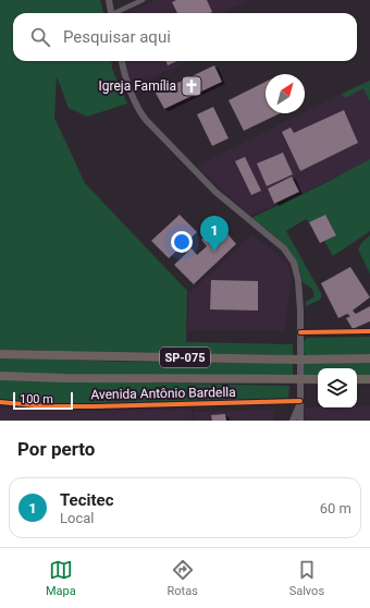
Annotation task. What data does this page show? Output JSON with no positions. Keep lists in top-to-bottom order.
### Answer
{
  "streets": {
    "highway": ["SP-075"],
    "street": ["Avenida Antônio Bardella"]
  },
  "places": {
    "church": ["Igreja Família"]
  },
  "scale_bar": "100 m",
  "north": "top right",
  "page": {
    "search": "Pesquisar aqui",
    "pins": "1",
    "scale": "100 m",
    "heading": "Por perto",
    "list": [
      {
        "mark": "1",
        "name": "Tecitec",
        "note": "Local",
        "value": "60 m"
      }
    ],
    "nav": ["Mapa", "Rotas", "Salvos"]
  }
}
